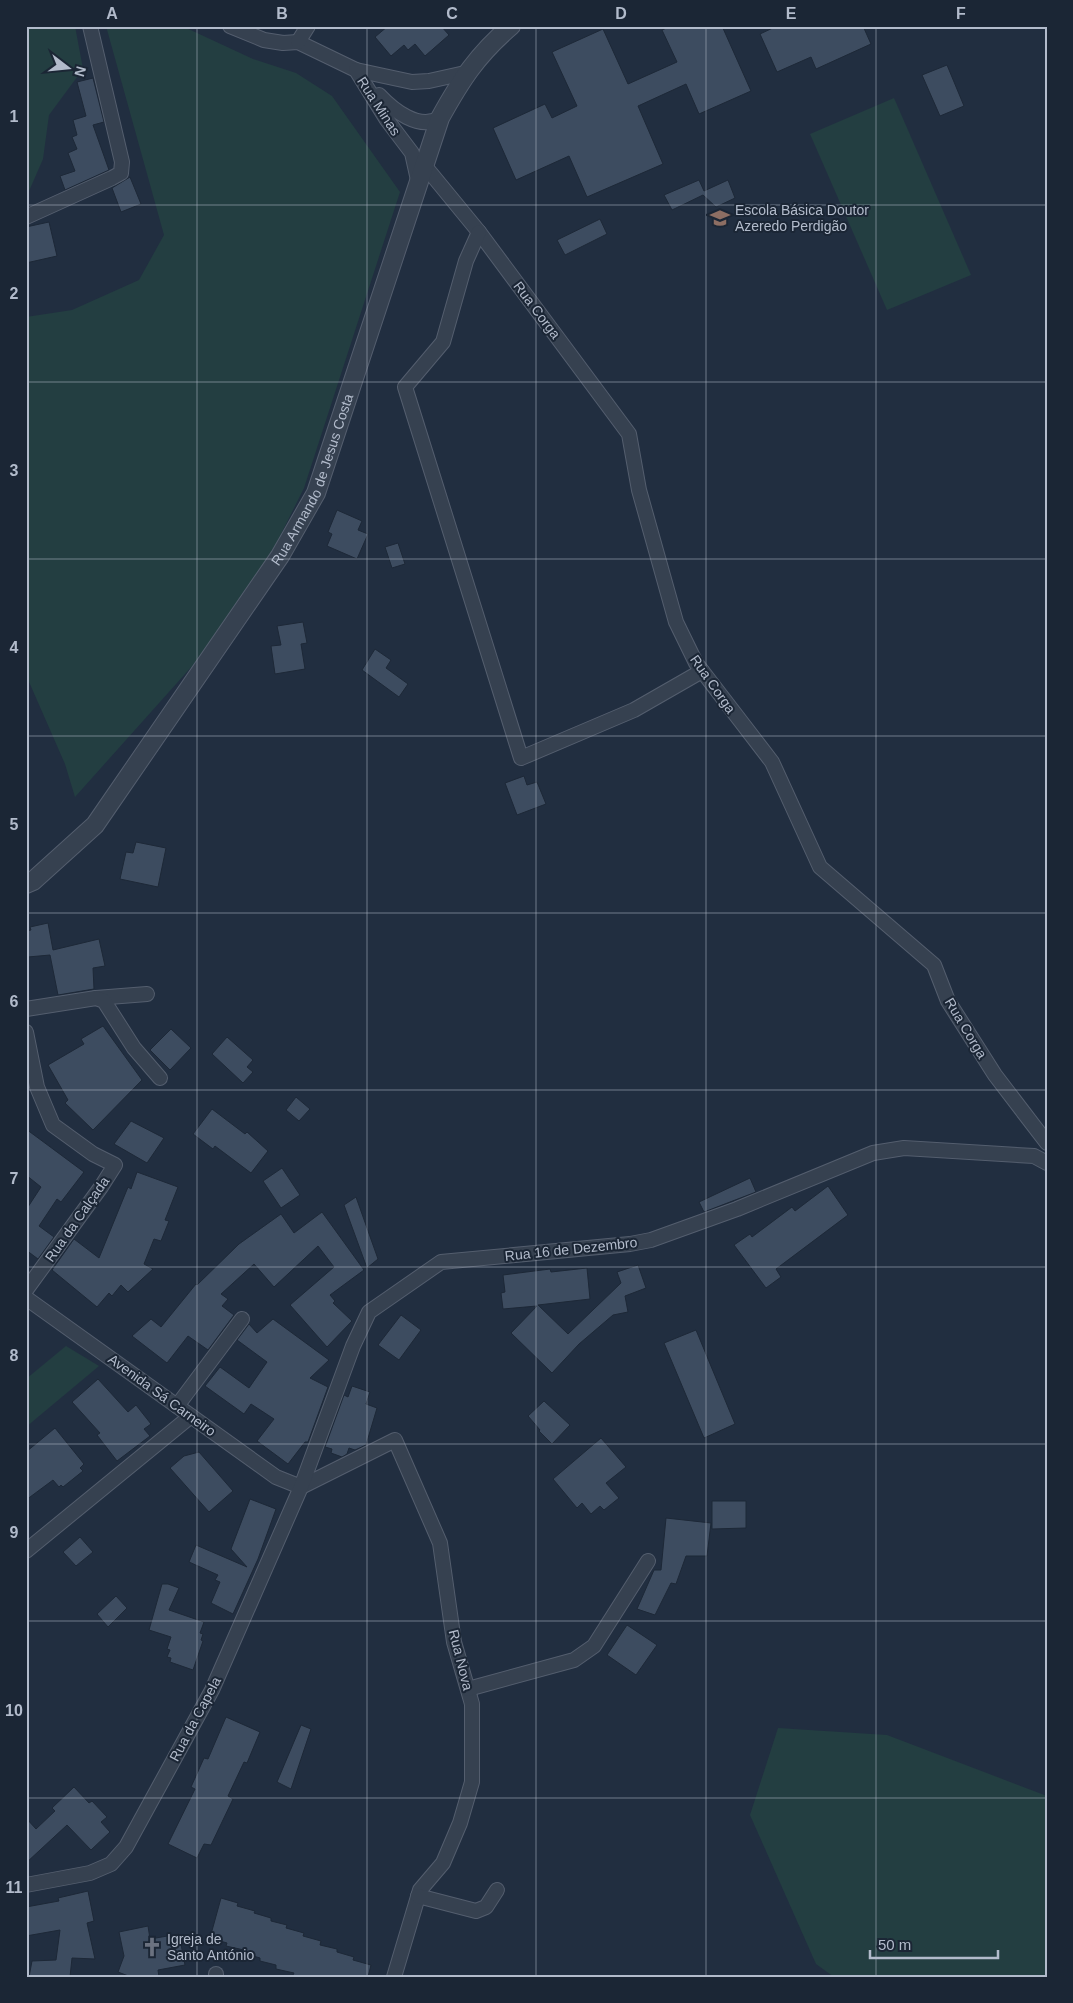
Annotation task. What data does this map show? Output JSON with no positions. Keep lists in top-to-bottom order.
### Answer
{
  "streets": {
    "street": [
      "Rua Minas",
      "Rua Corga",
      "Rua Armando de Jesus Costa",
      "Rua da Calçada",
      "Rua 16 de Dezembro",
      "Avenida Sá Carneiro",
      "Rua Nova",
      "Rua da Capela"
    ]
  },
  "crossings": [
    ["Rua Minas", "Rua Armando de Jesus Costa"],
    ["Rua Corga", "Rua Armando de Jesus Costa"],
    ["Rua 16 de Dezembro", "Avenida Sá Carneiro"],
    ["Rua 16 de Dezembro", "Rua Nova"],
    ["Rua 16 de Dezembro", "Rua da Capela"],
    ["Avenida Sá Carneiro", "Rua Nova"],
    ["Avenida Sá Carneiro", "Rua da Capela"],
    ["Rua Nova", "Rua da Capela"]
  ],
  "places": {
    "school or university": ["Escola Básica Doutor Azeredo Perdigão"],
    "church": ["Igreja de Santo António"]
  },
  "scale_bar": "50 m",
  "north": "right",
  "grid": {
    "columns": [
      "A",
      "B",
      "C",
      "D",
      "E",
      "F"
    ],
    "rows": [
      "1",
      "2",
      "3",
      "4",
      "5",
      "6",
      "7",
      "8",
      "9",
      "10",
      "11"
    ]
  }
}
